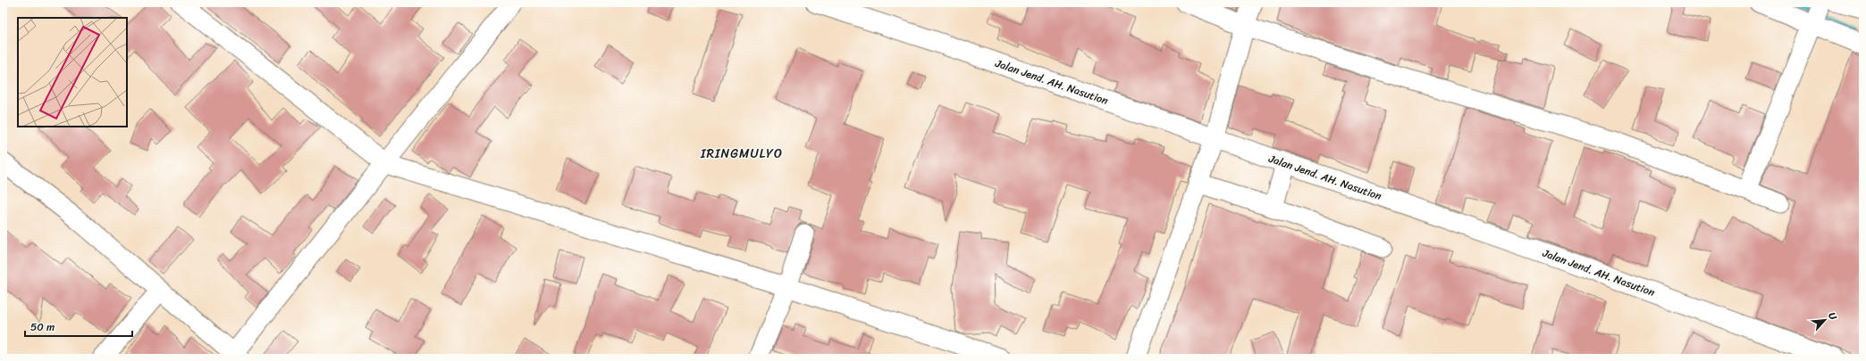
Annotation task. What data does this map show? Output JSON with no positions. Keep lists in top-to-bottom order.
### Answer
{
  "streets": {
    "highway": ["Jalan Jend. AH. Nasution"]
  },
  "districts": ["IRINGMULYO"],
  "scale_bar": "50 m",
  "north": "top right"
}
